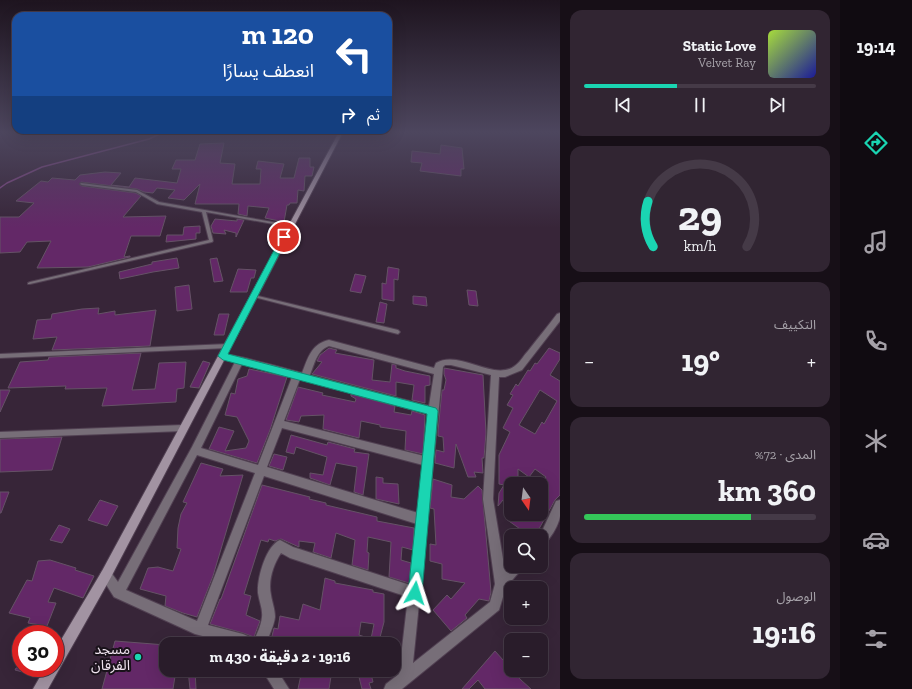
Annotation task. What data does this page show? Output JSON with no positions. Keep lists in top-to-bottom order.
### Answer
{
  "places": ["مسجد الفرقان"],
  "north": "bottom",
  "page": {
    "tabs": "19:14",
    "turn": ["120 m", "انعطف يسارًا"],
    "song": ["Static Love", "Velvet Ray"],
    "then": "ثم",
    "tile": [
      "التكييف",
      ["المدى · 72%", "360 km"],
      ["الوصول", "19:16"]
    ],
    "heat": ["−", "19°", "+"],
    "map_buttons": ["+", "−"],
    "limit": "30",
    "trip": "19:16 · 2 دقيقة · 430 m",
    "gauge": ["29", "km/h"]
  }
}
